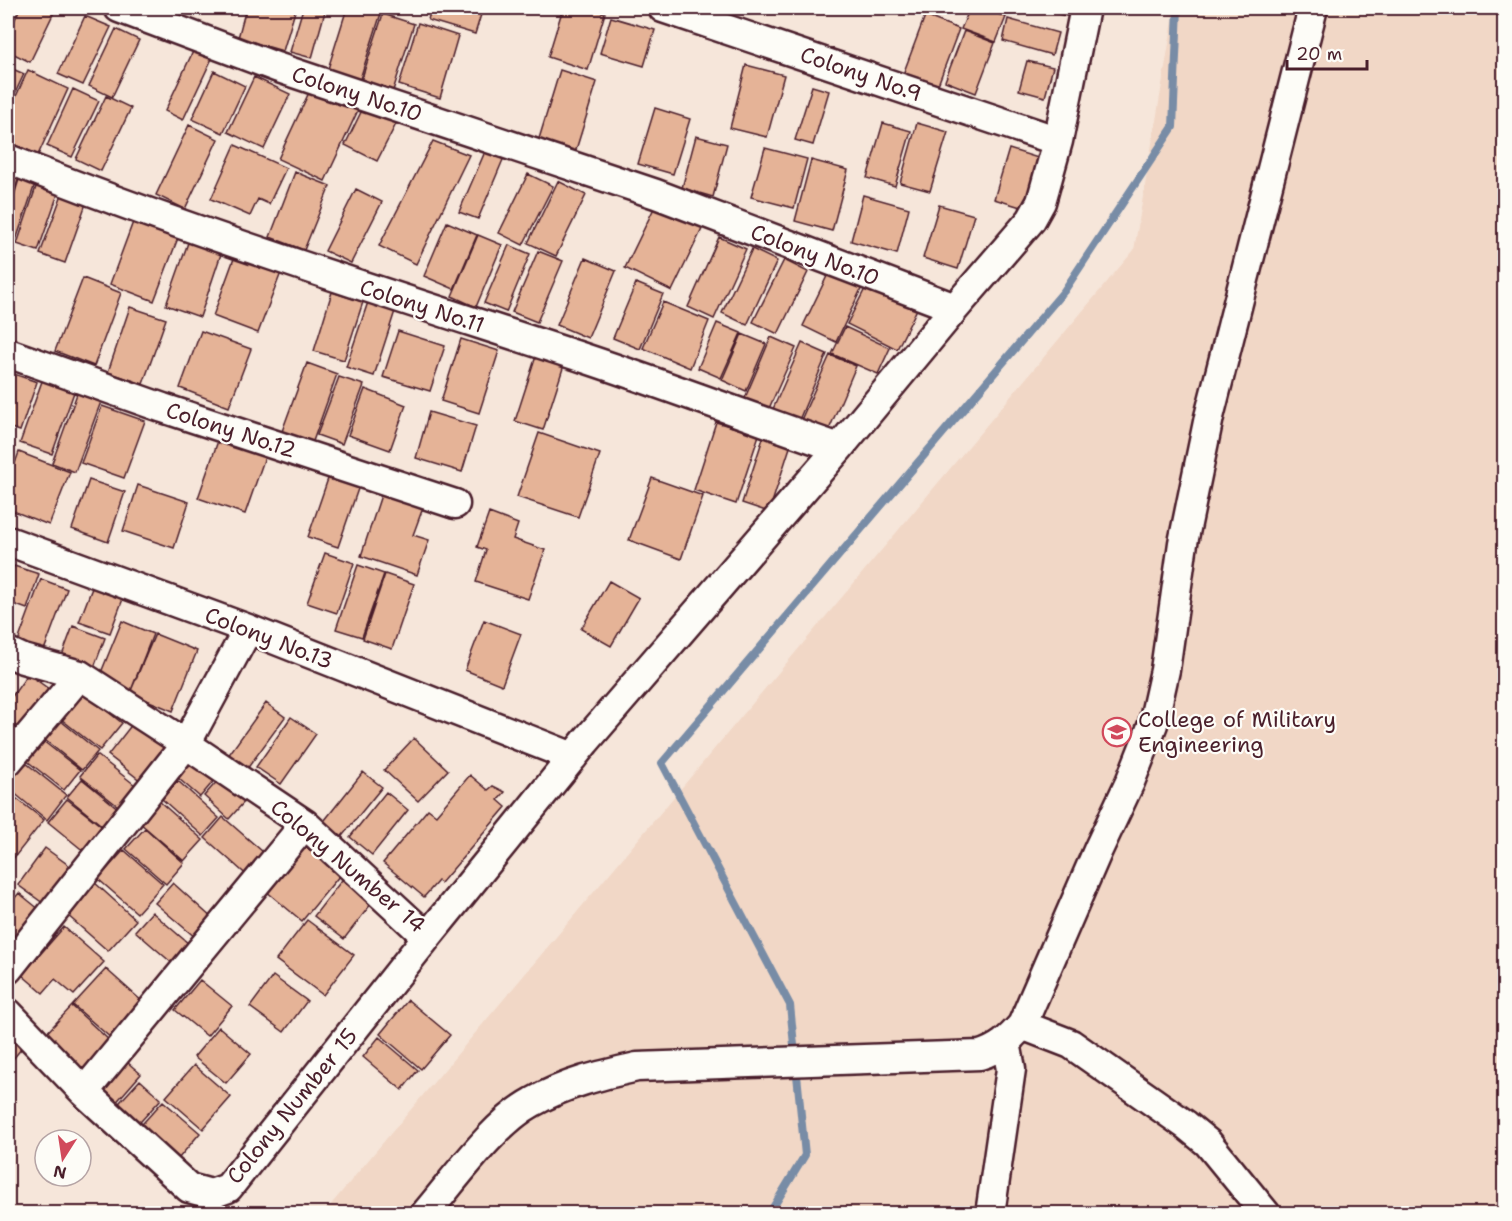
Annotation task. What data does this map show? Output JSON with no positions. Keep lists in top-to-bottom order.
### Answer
{
  "streets": {
    "street": [
      "Colony No.9",
      "Colony No.10",
      "Colony No.11",
      "Colony No.12",
      "Colony No.13",
      "Colony Number 14",
      "Colony Number 15"
    ]
  },
  "crossings": [
    ["Colony No.13", "Colony Number 14"],
    ["Colony Number 14", "Colony Number 15"]
  ],
  "places": {
    "school or university": ["College of Military Engineering"]
  },
  "scale_bar": "20 m",
  "north": "bottom"
}
